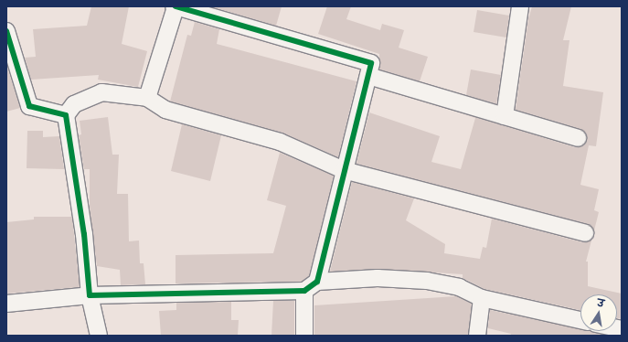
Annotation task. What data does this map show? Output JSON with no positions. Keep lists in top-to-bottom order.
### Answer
{
  "north": "top"
}
